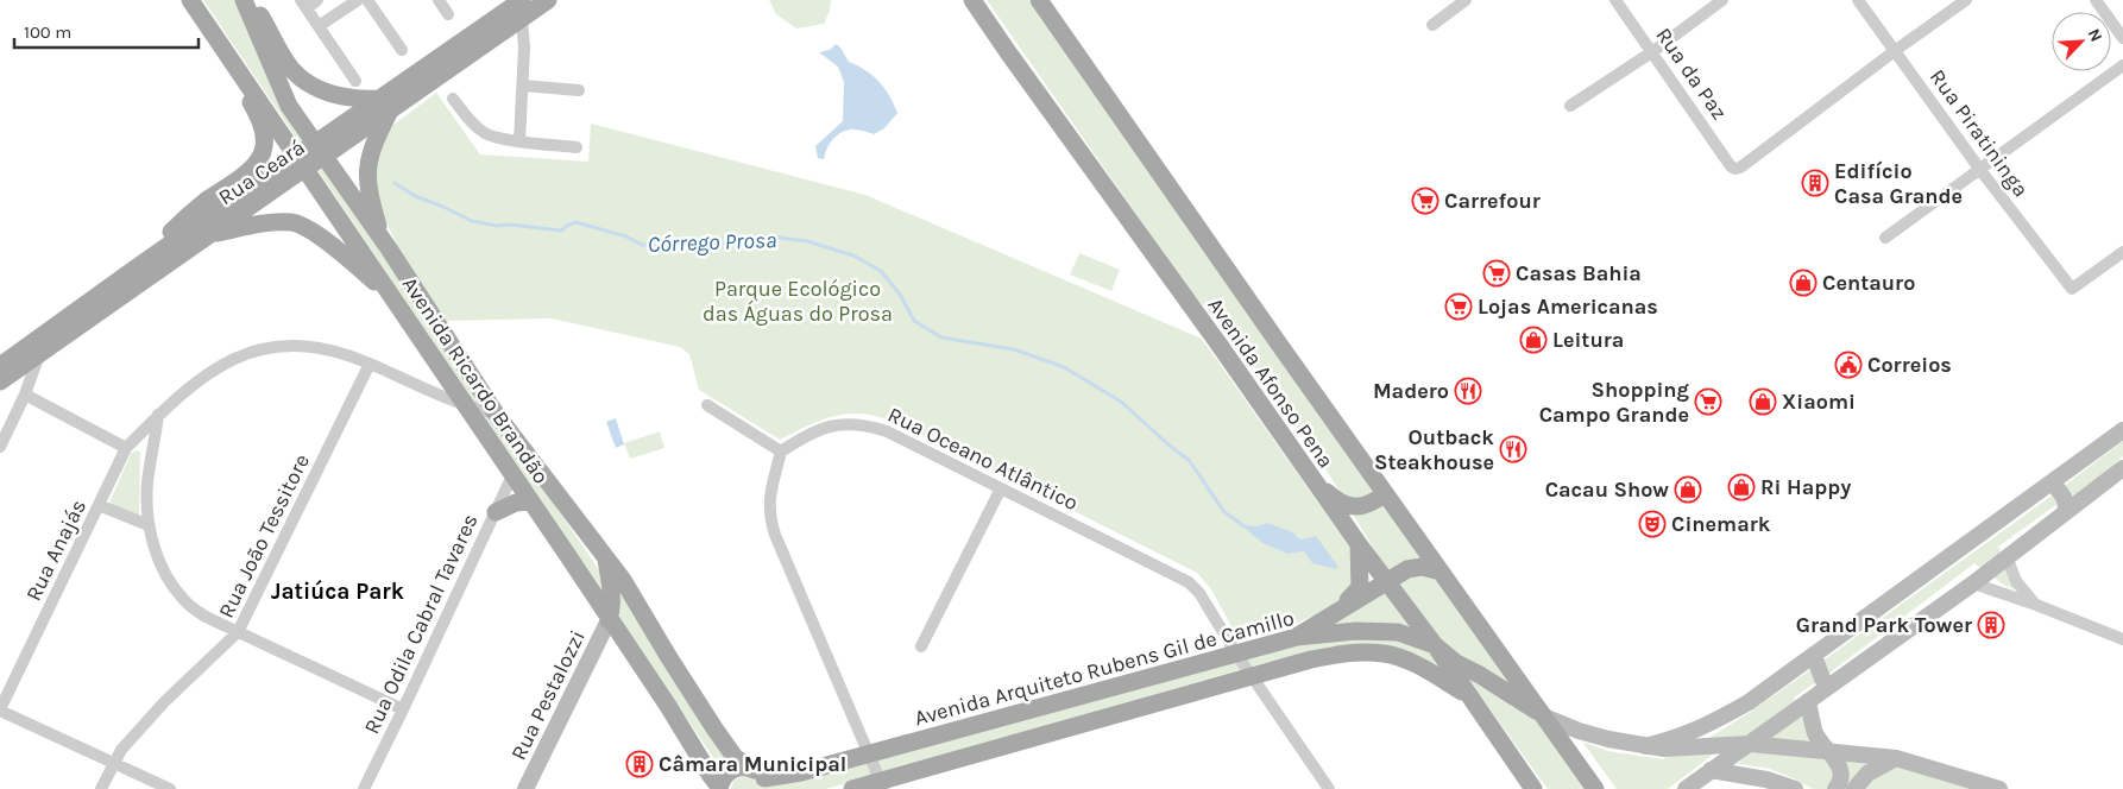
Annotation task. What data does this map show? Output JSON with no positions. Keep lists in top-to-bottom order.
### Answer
{
  "streets": {
    "main road": [
      "Rua Ceará",
      "Avenida Ricardo Brandão",
      "Avenida Afonso Pena",
      "Avenida Arquiteto Rubens Gil de Camillo"
    ],
    "street": [
      "Rua da Paz",
      "Rua Piratininga",
      "Rua Oceano Atlântico",
      "Rua João Tessitore",
      "Rua Anajás",
      "Rua Odila Cabral Tavares",
      "Rua Pestalozzi"
    ]
  },
  "crossings": [
    ["Rua da Paz", "Rua Piratininga"],
    ["Avenida Ricardo Brandão", "Rua Anajás"],
    ["Avenida Ricardo Brandão", "Rua Odila Cabral Tavares"],
    ["Avenida Ricardo Brandão", "Avenida Arquiteto Rubens Gil de Camillo"],
    ["Avenida Ricardo Brandão", "Rua Pestalozzi"],
    ["Avenida Afonso Pena", "Avenida Arquiteto Rubens Gil de Camillo"],
    ["Rua Oceano Atlântico", "Avenida Arquiteto Rubens Gil de Camillo"],
    ["Rua João Tessitore", "Rua Anajás"]
  ],
  "districts": ["Jatiúca Park"],
  "water": ["Córrego Prosa"],
  "parks": ["Parque Ecológico das Águas do Prosa"],
  "places": {
    "building": ["Edifício Casa Grande", "Grand Park Tower", "Câmara Municipal"],
    "supermarket": [
      "Carrefour",
      "Casas Bahia",
      "Lojas Americanas",
      "Shopping Campo Grande"
    ],
    "shop": [
      "Centauro",
      "Leitura",
      "Xiaomi",
      "Ri Happy",
      "Cacau Show"
    ],
    "public building": ["Correios"],
    "restaurant": ["Madero", "Outback Steakhouse"],
    "theatre": ["Cinemark"]
  },
  "scale_bar": "100 m",
  "north": "top right"
}
